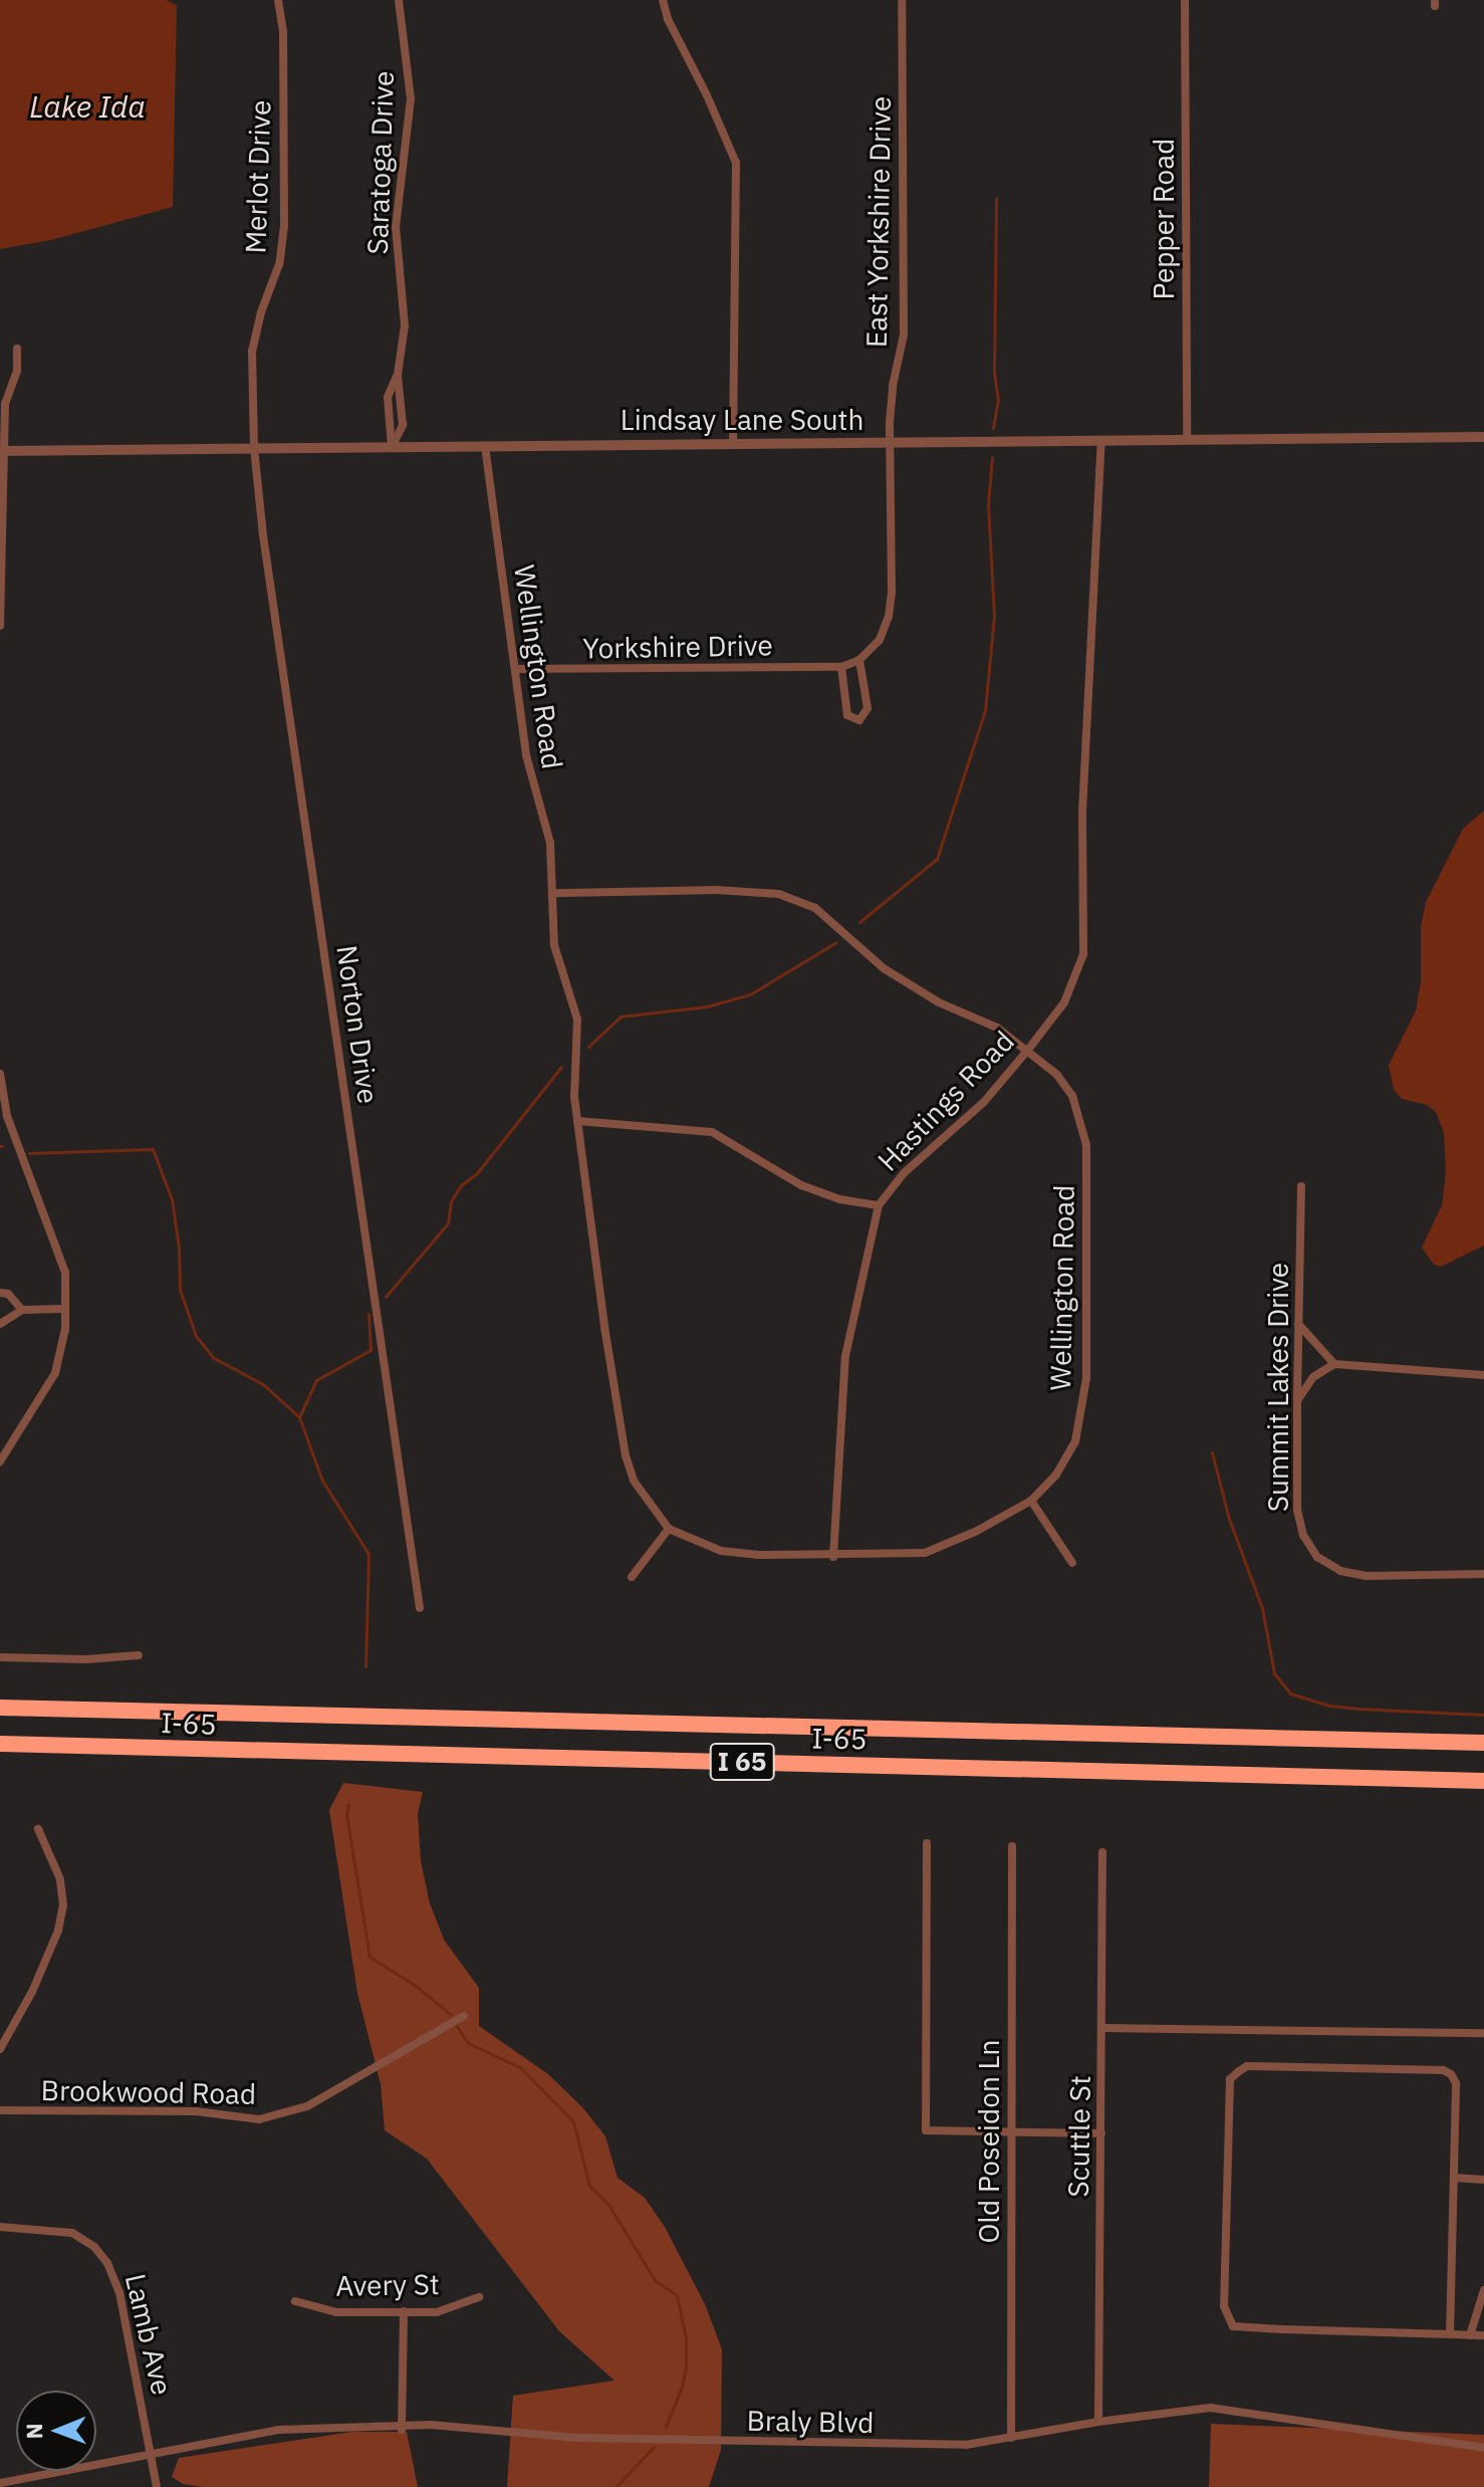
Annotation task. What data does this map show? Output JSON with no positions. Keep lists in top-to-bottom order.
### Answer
{
  "streets": {
    "highway": ["I-65", "I 65"],
    "street": [
      "Saratoga Drive",
      "Merlot Drive",
      "Pepper Road",
      "East Yorkshire Drive",
      "Lindsay Lane South",
      "Yorkshire Drive",
      "Wellington Road",
      "Norton Drive",
      "Hastings Road",
      "Summit Lakes Drive",
      "Brookwood Road",
      "Scuttle St",
      "Old Poseidon Ln",
      "Avery St",
      "Lamb Ave",
      "Braly Blvd"
    ]
  },
  "crossings": [
    ["Saratoga Drive", "Lindsay Lane South"],
    ["Merlot Drive", "Lindsay Lane South"],
    ["Merlot Drive", "Norton Drive"],
    ["Pepper Road", "Lindsay Lane South"],
    ["East Yorkshire Drive", "Lindsay Lane South"],
    ["Lindsay Lane South", "Wellington Road"],
    ["Lindsay Lane South", "Norton Drive"],
    ["Lindsay Lane South", "Hastings Road"],
    ["Yorkshire Drive", "Wellington Road"],
    ["Wellington Road", "Hastings Road"],
    ["Scuttle St", "Braly Blvd"],
    ["Old Poseidon Ln", "Braly Blvd"],
    ["Lamb Ave", "Braly Blvd"]
  ],
  "water": ["Lake Ida"],
  "north": "left"
}
